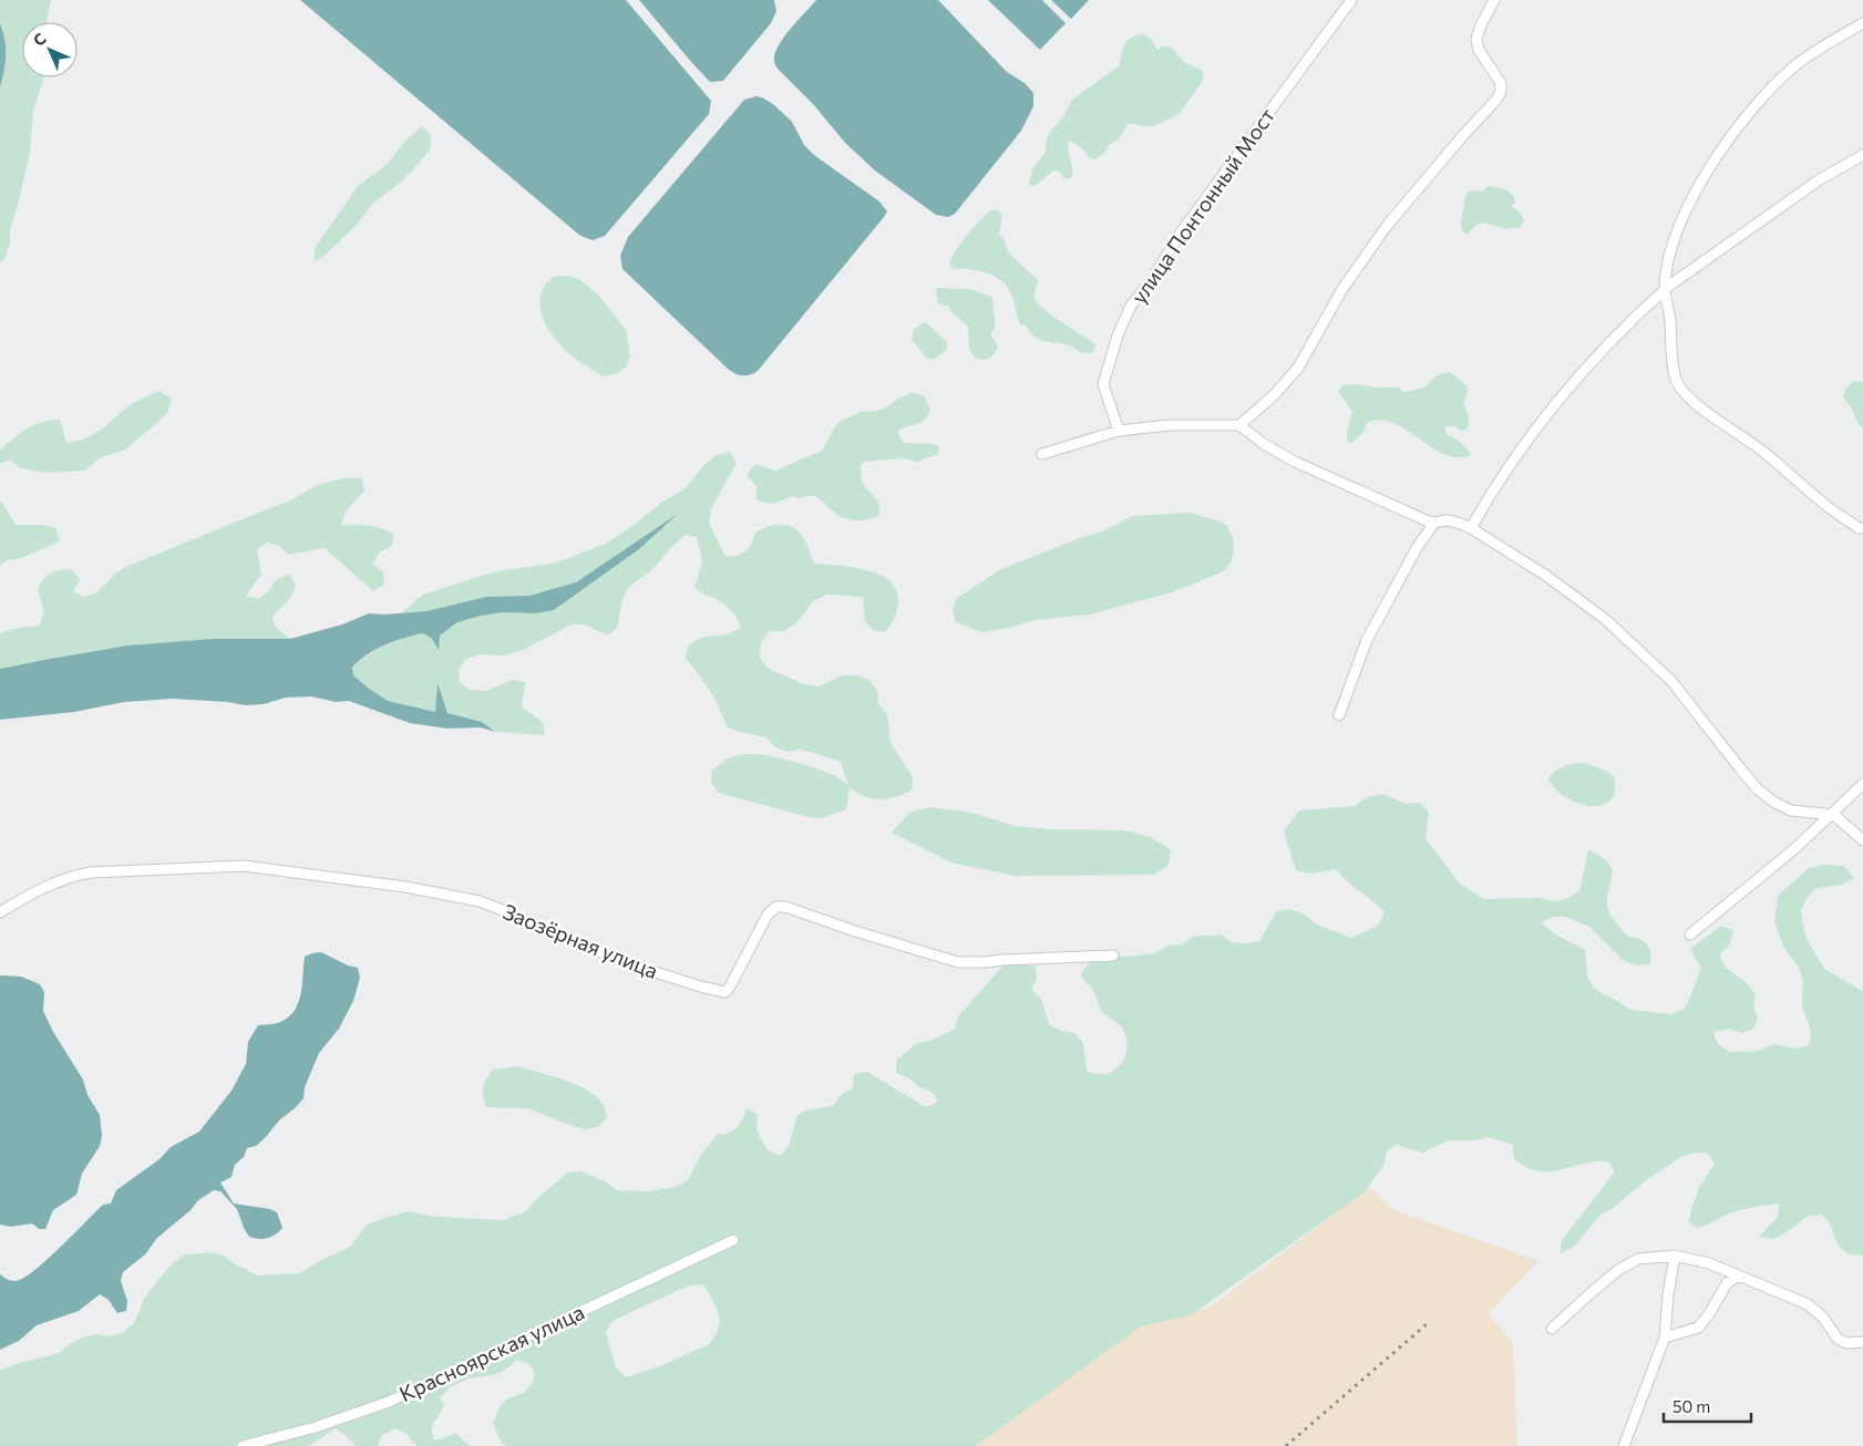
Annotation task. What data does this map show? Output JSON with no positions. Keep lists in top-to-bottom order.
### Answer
{
  "streets": {
    "street": ["улица Понтонный Мост", "Заозёрная улица", "Красноярская улица"]
  },
  "scale_bar": "50 m",
  "north": "top left"
}
